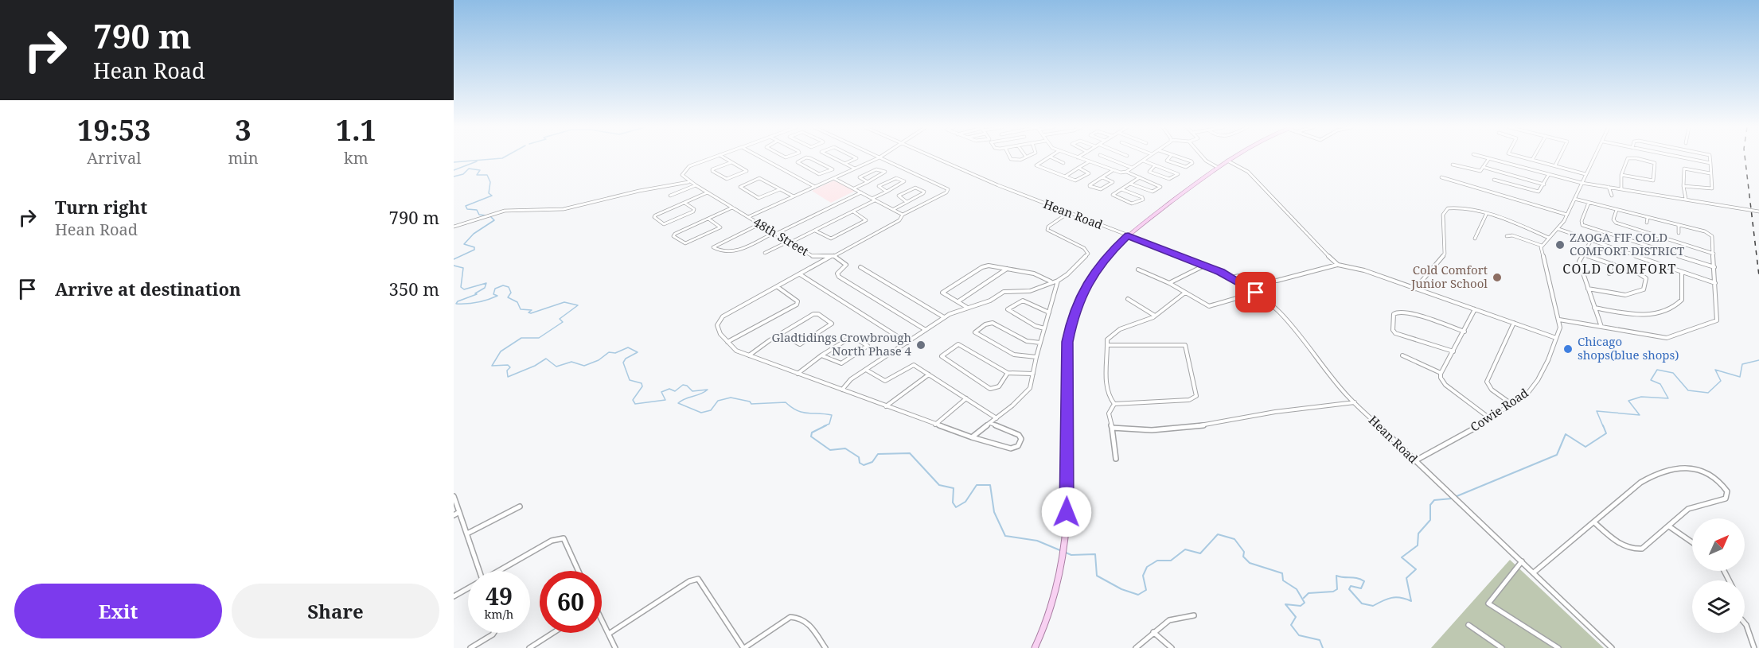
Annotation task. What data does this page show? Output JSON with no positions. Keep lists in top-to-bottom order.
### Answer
{
  "streets": {
    "street": ["Hean Road", "48th Street", "Cowie Road"]
  },
  "crossings": [
    ["Hean Road", "Cowie Road"]
  ],
  "districts": ["COLD COMFORT"],
  "places": [
    "ZAOGA FIF COLD COMFORT DISTRICT",
    "Cold Comfort Junior School",
    "Gladtidings Crowbrough North Phase 4",
    "Chicago shops(blue shops)"
  ],
  "north": "top right",
  "page": {
    "turn": ["790 m", "Hean Road"],
    "eta": [
      "19:53",
      "Arrival",
      "3",
      "min",
      "1.1",
      "km"
    ],
    "list": [
      {
        "name": "Turn right",
        "note": "Hean Road",
        "value": "790 m"
      },
      {
        "name": "Arrive at destination",
        "value": "350 m"
      }
    ],
    "speed": "49 km/h",
    "limit": "60",
    "buttons": ["Exit", "Share"]
  }
}
